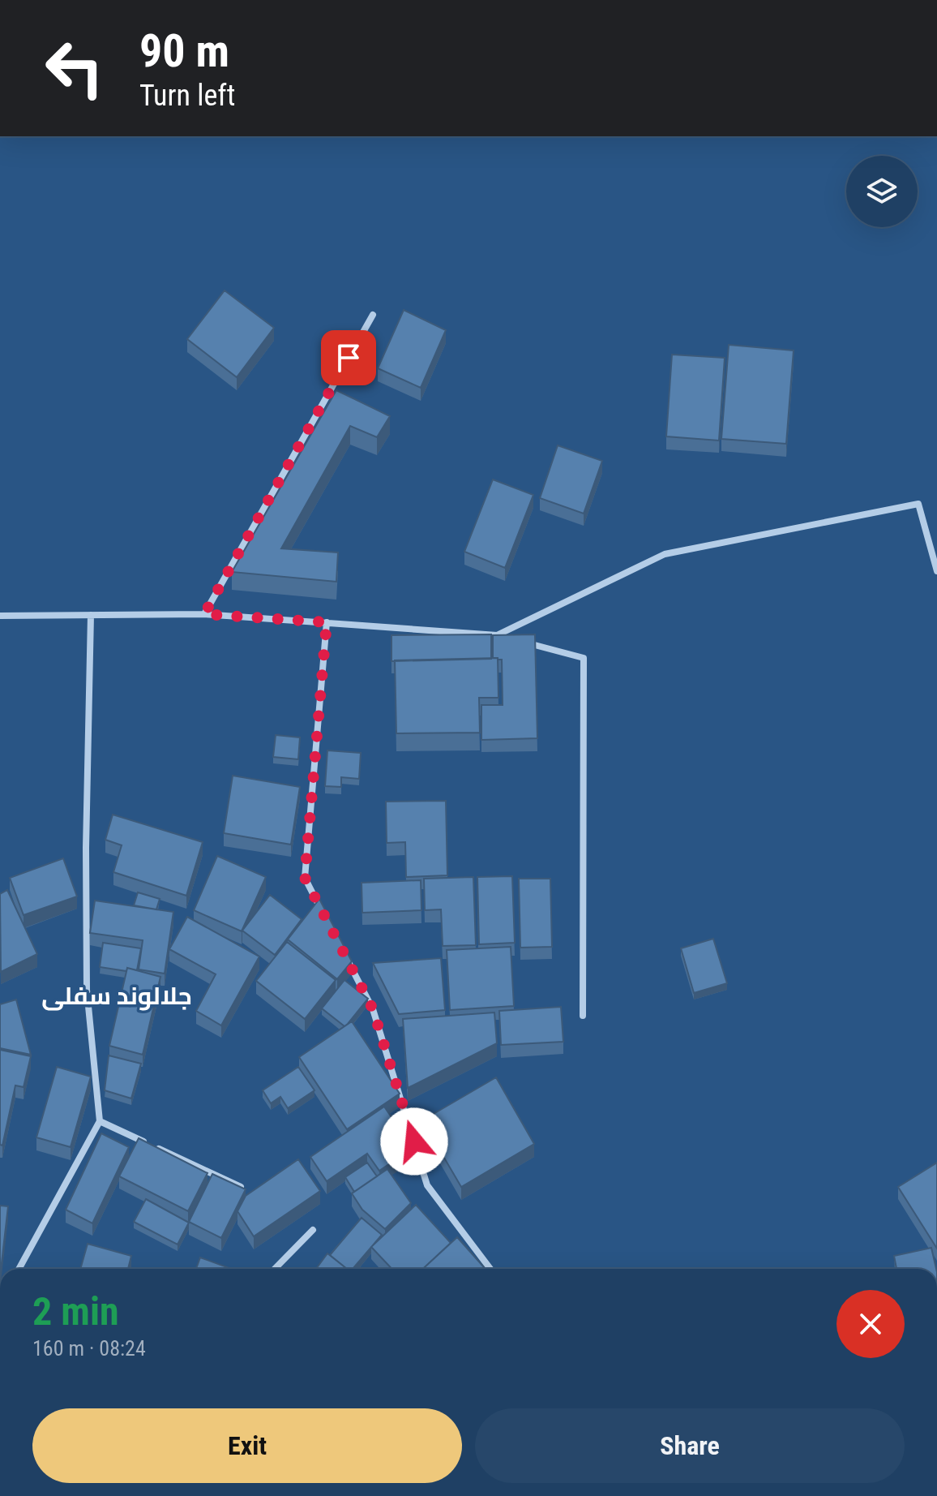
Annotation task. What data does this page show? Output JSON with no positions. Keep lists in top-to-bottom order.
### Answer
{
  "districts": ["جلالوند سفلی"],
  "page": {
    "turn": ["90 m", "Turn left"],
    "heading": ["2 min", "160 m · 08:24"],
    "buttons": ["Exit", "Share"]
  }
}
